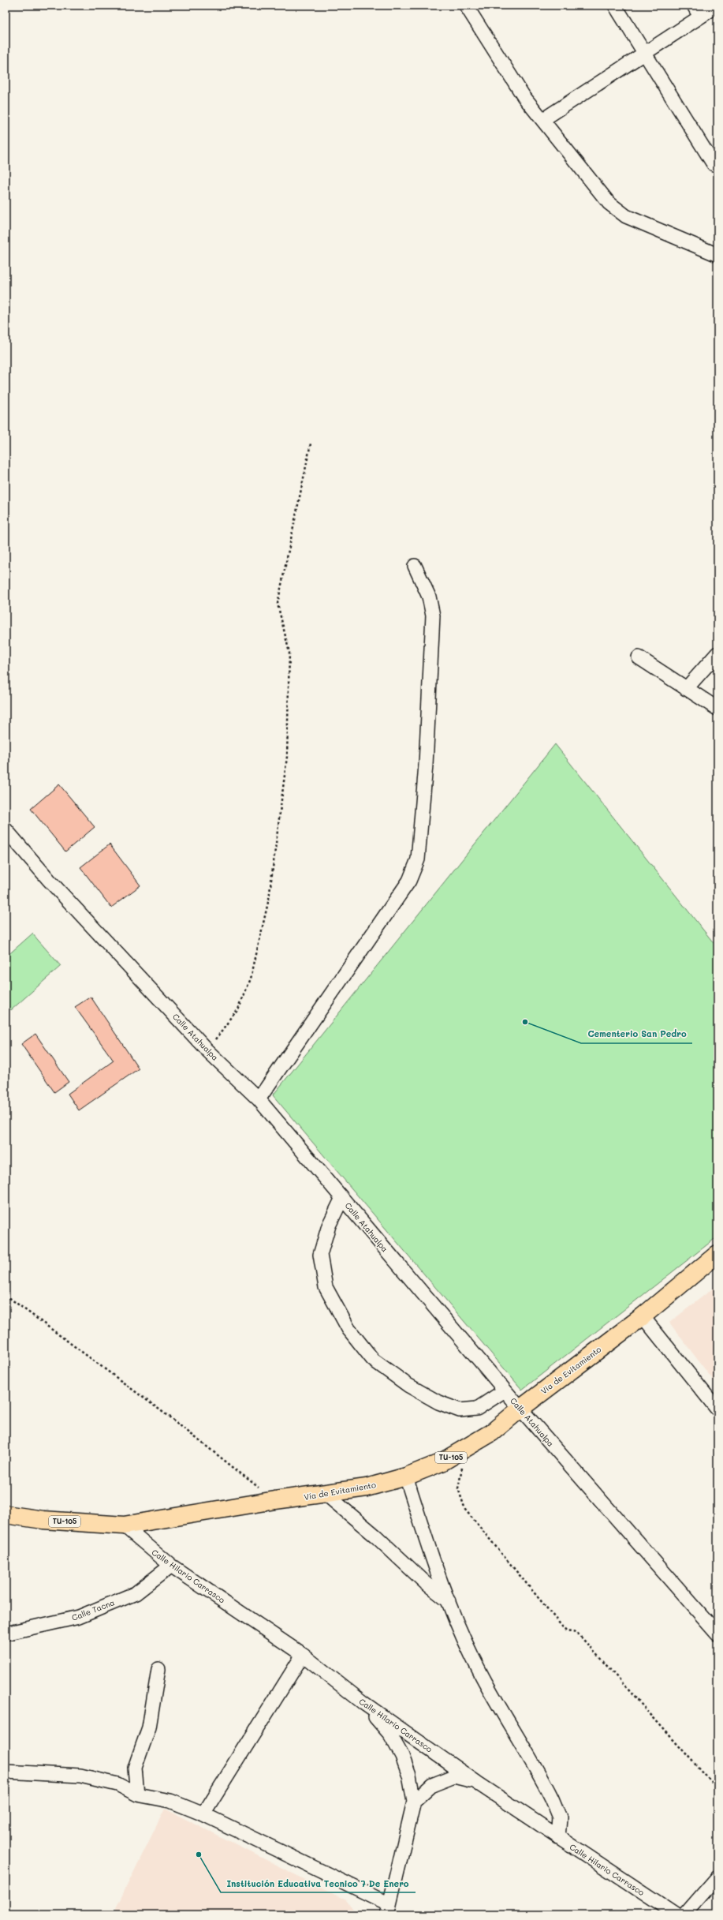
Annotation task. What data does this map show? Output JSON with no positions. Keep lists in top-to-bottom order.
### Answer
{
  "streets": {
    "main road": ["Vía de Evitamiento", "TU-105"],
    "street": ["Calle Atahualpa", "Calle Hilario Carrasco", "Calle Tacna"]
  },
  "crossings": [
    ["Calle Atahualpa", "Vía de Evitamiento"],
    ["Vía de Evitamiento", "Calle Hilario Carrasco"],
    ["Calle Hilario Carrasco", "Calle Tacna"]
  ],
  "places": ["Cementerio San Pedro", "Institución Educativa Tecnico 7 De Enero"]
}
